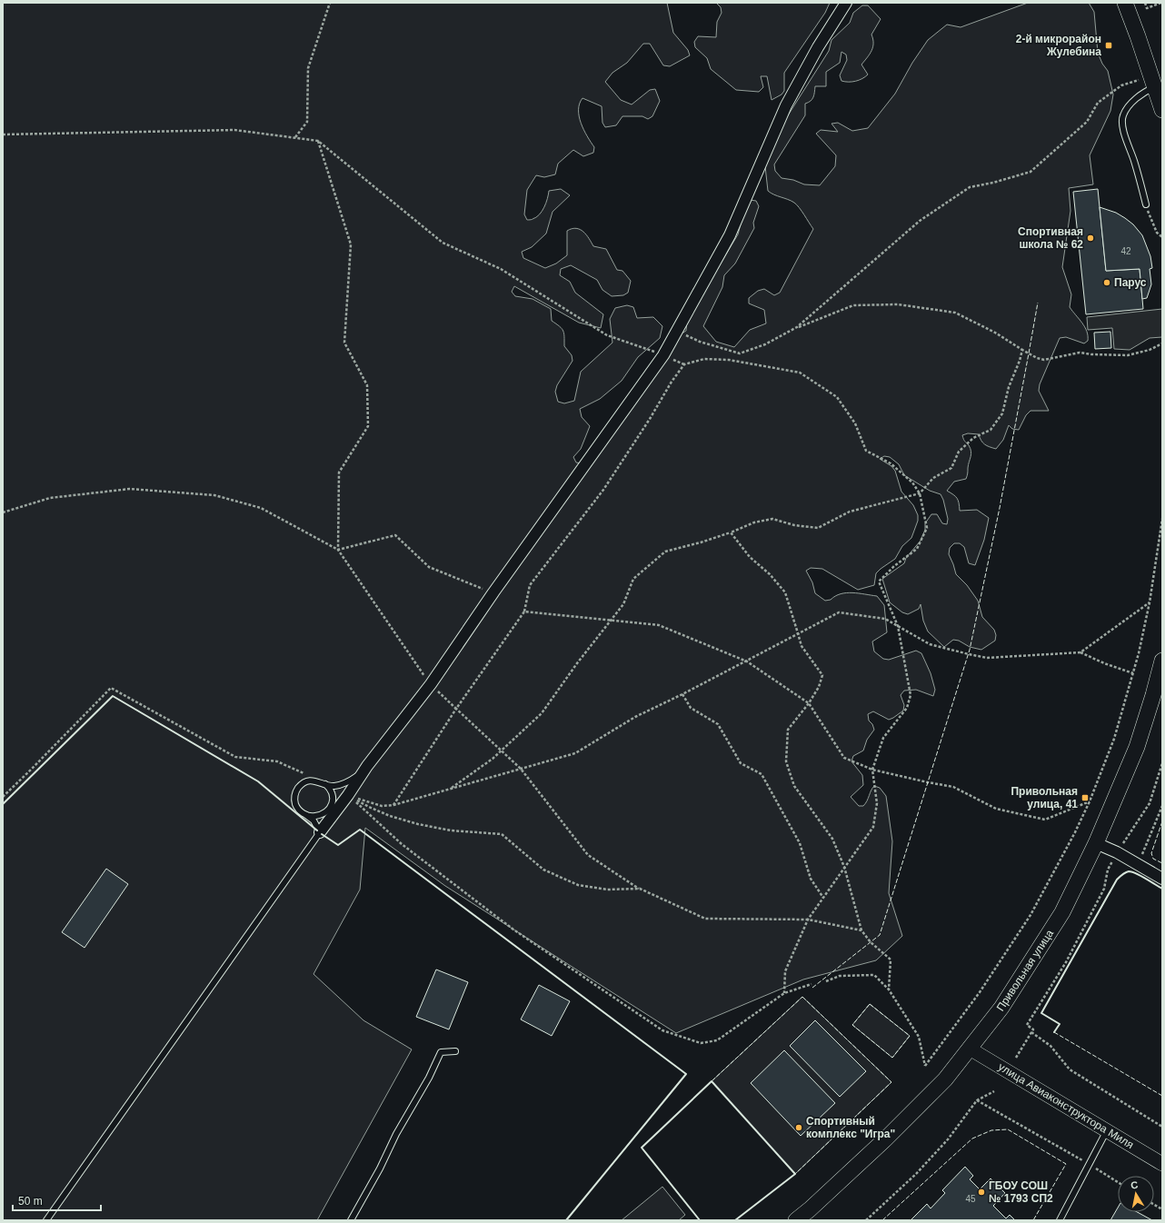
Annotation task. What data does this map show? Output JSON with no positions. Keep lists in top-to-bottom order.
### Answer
{
  "streets": {
    "main road": ["Привольная улица"],
    "street": ["улица Авиаконструктора Миля"]
  },
  "crossings": [
    ["Привольная улица", "улица Авиаконструктора Миля"]
  ],
  "places": {
    "transit": ["2-й микрорайон Жулебина", "Привольная улица, 41"],
    "other": [
      "Спортивная школа № 62",
      "Парус",
      "Спортивный комплекс \"Игра\"",
      "ГБОУ СОШ № 1793 СП2"
    ]
  },
  "house_numbers": ["42", "45"],
  "scale_bar": "50 m",
  "north": "top"
}
